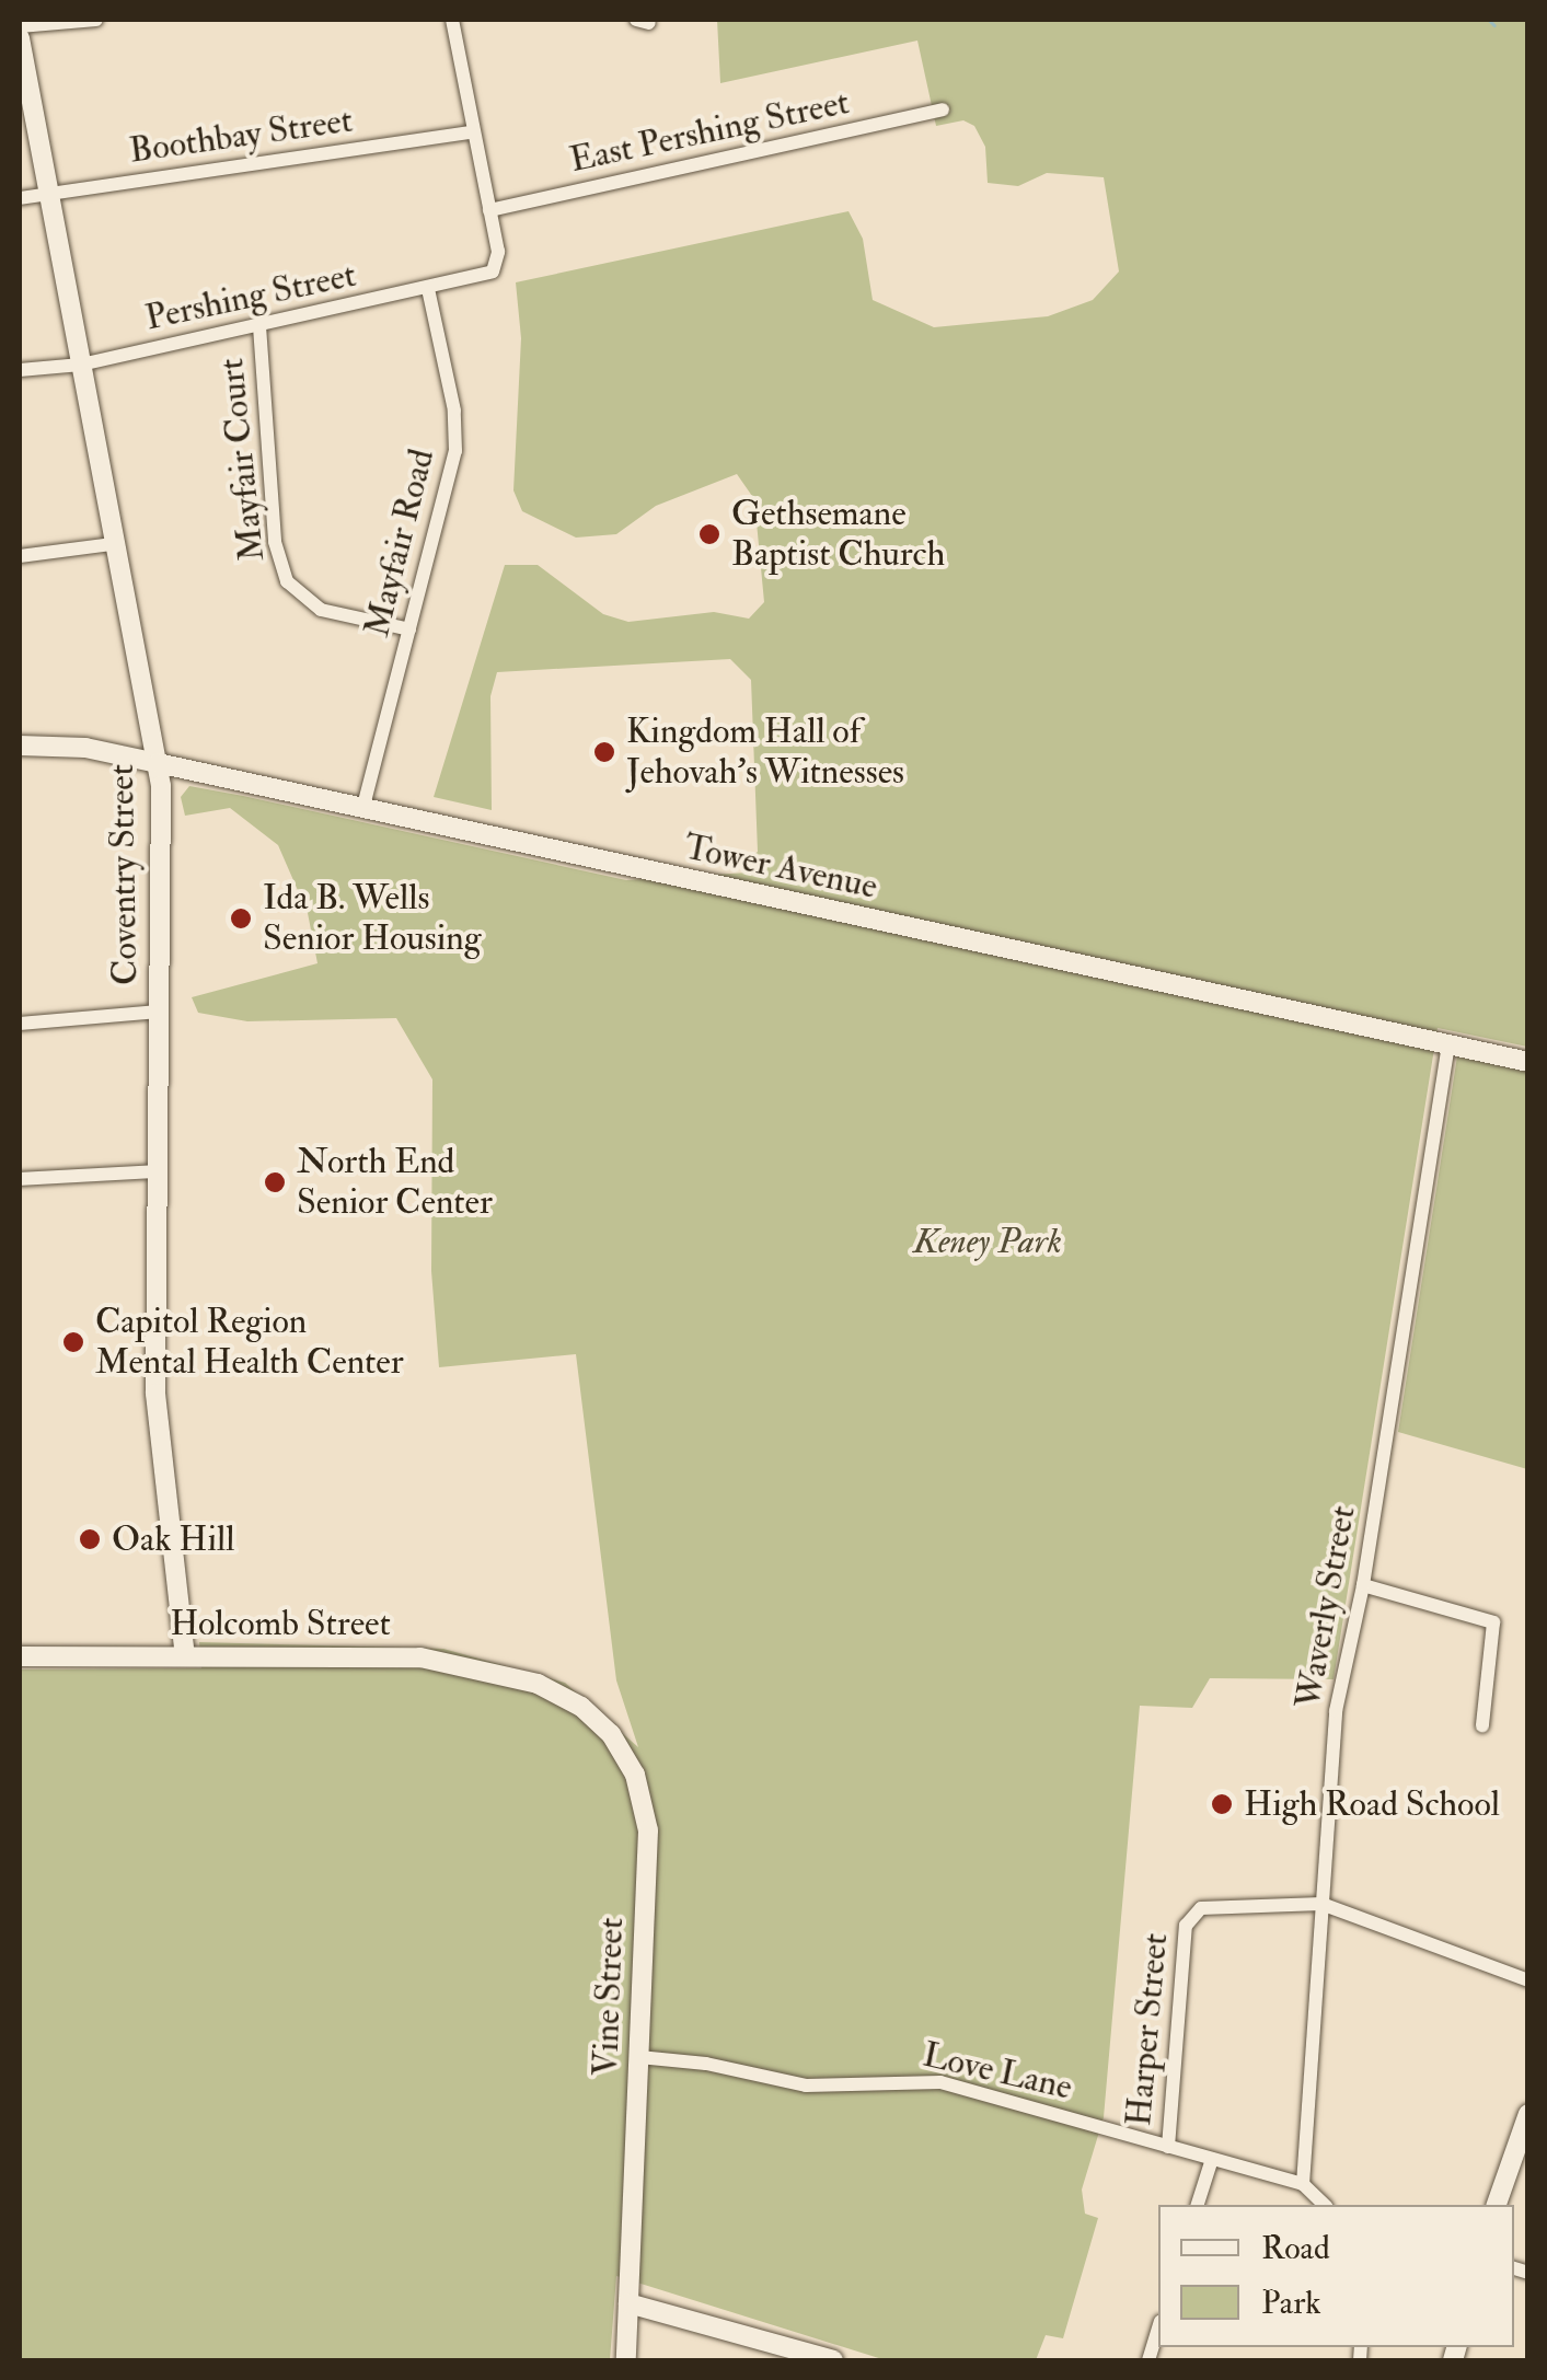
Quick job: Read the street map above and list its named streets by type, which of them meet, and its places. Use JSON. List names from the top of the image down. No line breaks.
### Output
{"streets":{"street":["East Pershing Street","Boothbay Street","Pershing Street","Mayfair Court","Mayfair Road","Tower Avenue","Coventry Street","Waverly Street","Holcomb Street","Vine Street","Harper Street","Love Lane"]},"crossings":[["East Pershing Street","Pershing Street"],["Boothbay Street","Coventry Street"],["Pershing Street","Mayfair Court"],["Pershing Street","Mayfair Road"],["Pershing Street","Coventry Street"],["Mayfair Court","Mayfair Road"],["Mayfair Road","Tower Avenue"],["Tower Avenue","Coventry Street"],["Tower Avenue","Waverly Street"],["Coventry Street","Holcomb Street"],["Waverly Street","Harper Street"],["Waverly Street","Love Lane"],["Holcomb Street","Vine Street"],["Vine Street","Love Lane"],["Harper Street","Love Lane"]],"parks":["Keney Park"],"places":["Gethsemane Baptist Church","Kingdom Hall of Jehovah's Witnesses","Ida B. Wells Senior Housing","North End Senior Center","Capitol Region Mental Health Center","Oak Hill","High Road School"],"legend":["Road","Park"]}
